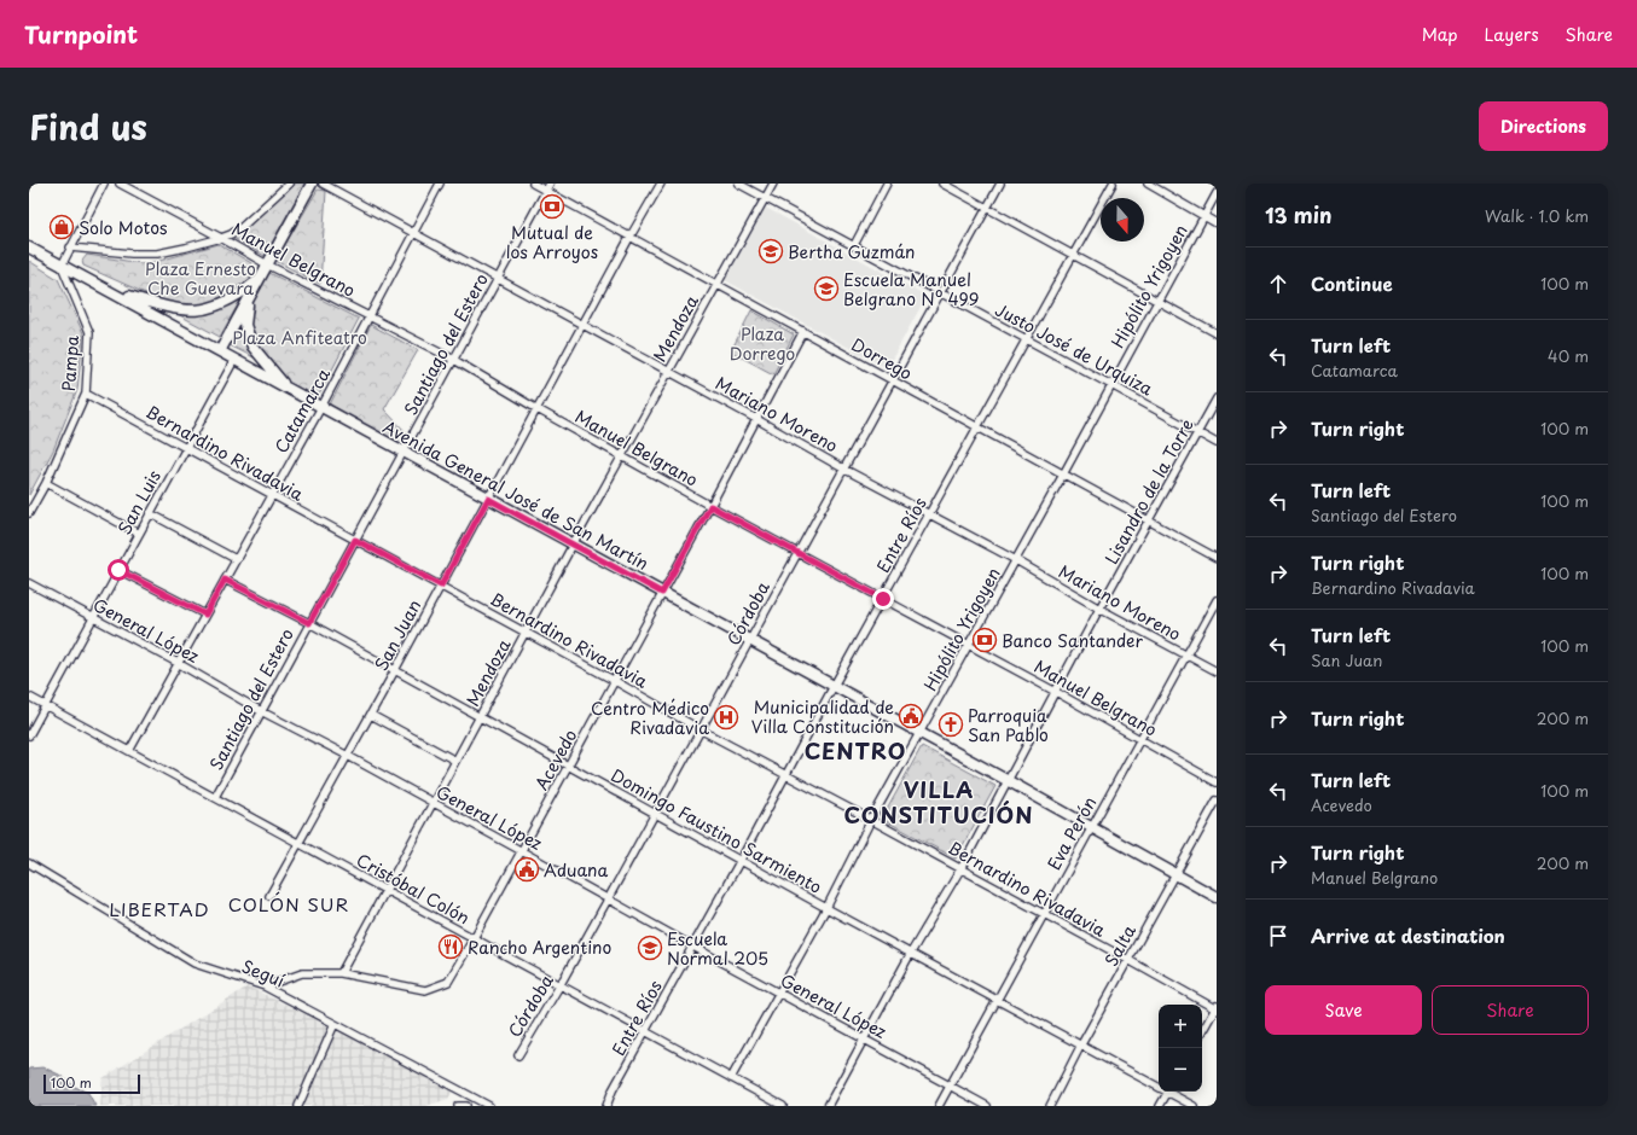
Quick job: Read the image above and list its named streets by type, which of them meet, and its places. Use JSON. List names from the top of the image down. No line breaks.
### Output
{"streets":{"main road":["Avenida General José de San Martín"],"street":["Manuel Belgrano","Hipólito Yrigoyen","Mendoza","Santiago del Estero","Justo José de Urquiza","Dorrego","Pampa","Catamarca","Mariano Moreno","Bernardino Rivadavia","Lisandro de la Torre","San Luis","Entre Ríos","Córdoba","General López","San Juan","Acevedo","Domingo Faustino Sarmiento","Eva Perón","Cristóbal Colón","Salta","Seguí"]},"crossings":[["Manuel Belgrano","Hipólito Yrigoyen"],["Manuel Belgrano","Mendoza"],["Manuel Belgrano","Santiago del Estero"],["Manuel Belgrano","Catamarca"],["Manuel Belgrano","Lisandro de la Torre"],["Manuel Belgrano","Entre Ríos"],["Manuel Belgrano","Córdoba"],["Manuel Belgrano","San Juan"],["Manuel Belgrano","Acevedo"],["Manuel Belgrano","Eva Perón"],["Hipólito Yrigoyen","Justo José de Urquiza"],["Hipólito Yrigoyen","Dorrego"],["Hipólito Yrigoyen","Mariano Moreno"],["Hipólito Yrigoyen","Bernardino Rivadavia"],["Hipólito Yrigoyen","Avenida General José de San Martín"],["Hipólito Yrigoyen","General López"],["Hipólito Yrigoyen","Domingo Faustino Sarmiento"],["Hipólito Yrigoyen","Cristóbal Colón"],["Mendoza","Justo José de Urquiza"],["Mendoza","Dorrego"],["Mendoza","Mariano Moreno"],["Mendoza","Bernardino Rivadavia"],["Mendoza","Avenida General José de San Martín"],["Mendoza","General López"],["Mendoza","Acevedo"],["Mendoza","Domingo Faustino Sarmiento"],["Mendoza","Cristóbal Colón"],["Santiago del Estero","Dorrego"],["Santiago del Estero","Mariano Moreno"],["Santiago del Estero","Bernardino Rivadavia"],["Santiago del Estero","Avenida General José de San Martín"],["Santiago del Estero","General López"],["Santiago del Estero","Domingo Faustino Sarmiento"],["Santiago del Estero","Cristóbal Colón"],["Justo José de Urquiza","Lisandro de la Torre"],["Justo José de Urquiza","Entre Ríos"],["Justo José de Urquiza","Córdoba"],["Dorrego","Lisandro de la Torre"],["Dorrego","Entre Ríos"],["Dorrego","Córdoba"],["Dorrego","San Juan"],["Dorrego","Acevedo"],["Pampa","Bernardino Rivadavia"],["Pampa","Avenida General José de San Martín"],["Catamarca","Mariano Moreno"],["Catamarca","Bernardino Rivadavia"],["Catamarca","Avenida General José de San Martín"],["Catamarca","General López"],["Catamarca","Domingo Faustino Sarmiento"],["Catamarca","Cristóbal Colón"],["Mariano Moreno","Lisandro de la Torre"],["Mariano Moreno","Entre Ríos"],["Mariano Moreno","Córdoba"],["Mariano Moreno","San Juan"],["Mariano Moreno","Acevedo"],["Mariano Moreno","Eva Perón"],["Bernardino Rivadavia","Lisandro de la Torre"],["Bernardino Rivadavia","San Luis"],["Bernardino Rivadavia","Entre Ríos"],["Bernardino Rivadavia","Córdoba"],["Bernardino Rivadavia","San Juan"],["Bernardino Rivadavia","Acevedo"],["Bernardino Rivadavia","Eva Perón"],["Bernardino Rivadavia","Salta"],["Lisandro de la Torre","Avenida General José de San Martín"],["Lisandro de la Torre","General López"],["Lisandro de la Torre","Domingo Faustino Sarmiento"],["Avenida General José de San Martín","San Luis"],["Avenida General José de San Martín","Entre Ríos"],["Avenida General José de San Martín","Córdoba"],["Avenida General José de San Martín","San Juan"],["Avenida General José de San Martín","Acevedo"],["Avenida General José de San Martín","Eva Perón"],["Avenida General José de San Martín","Salta"],["San Luis","General López"],["San Luis","Cristóbal Colón"],["Entre Ríos","General López"],["Entre Ríos","Domingo Faustino Sarmiento"],["Entre Ríos","Cristóbal Colón"],["Córdoba","General López"],["Córdoba","Domingo Faustino Sarmiento"],["Córdoba","Cristóbal Colón"],["General López","San Juan"],["General López","Acevedo"],["General López","Eva Perón"],["San Juan","Domingo Faustino Sarmiento"],["San Juan","Cristóbal Colón"],["Acevedo","Domingo Faustino Sarmiento"],["Acevedo","Cristóbal Colón"],["Acevedo","Seguí"],["Domingo Faustino Sarmiento","Eva Perón"],["Domingo Faustino Sarmiento","Salta"]],"districts":["CENTRO","VILLA CONSTITUCIÓN","COLÓN SUR","LIBERTAD"],"parks":["Plaza Ernesto Che Guevara","Plaza Dorrego","Plaza Anfiteatro"],"places":{"bank":["Mutual de los Arroyos","Banco Santander"],"shop":["Solo Motos"],"school or university":["Bertha Guzmán","Escuela Manuel Belgrano Nº 499","Escuela Normal 205"],"public building":["Municipalidad de Villa Constitución","Aduana"],"hospital":["Centro Médico Rivadavia"],"church":["Parroquia San Pablo"],"restaurant":["Rancho Argentino"]},"scale_bar":"100 m","north":"bottom","page":{"header":"Turnpoint","nav":["Map","Layers","Share"],"title":"Find us","buttons":["Directions",["Save","Share"]],"heading":["13 min","Walk · 1.0 km"],"list":[["Continue","100 m"],["Turn left","Catamarca","40 m"],["Turn right","100 m"],["Turn left","Santiago del Estero","100 m"],["Turn right","Bernardino Rivadavia","100 m"],["Turn left","San Juan","100 m"],["Turn right","200 m"],["Turn left","Acevedo","100 m"],["Turn right","Manuel Belgrano","200 m"],"Arrive at destination"],"map_buttons":["+","−"],"scale":"100 m"}}
